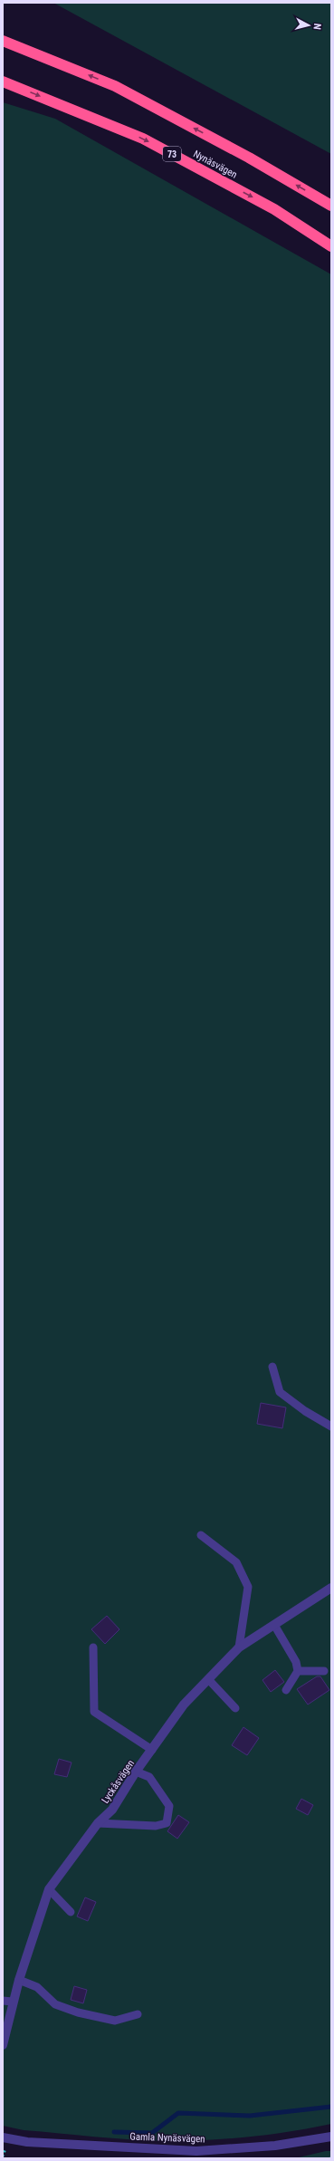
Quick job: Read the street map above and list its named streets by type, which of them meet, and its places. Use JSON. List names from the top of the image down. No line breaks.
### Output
{"streets":{"highway":["73","Nynäsvägen"],"street":["Lyckåsvägen","Gamla Nynäsvägen"]},"north":"right"}
